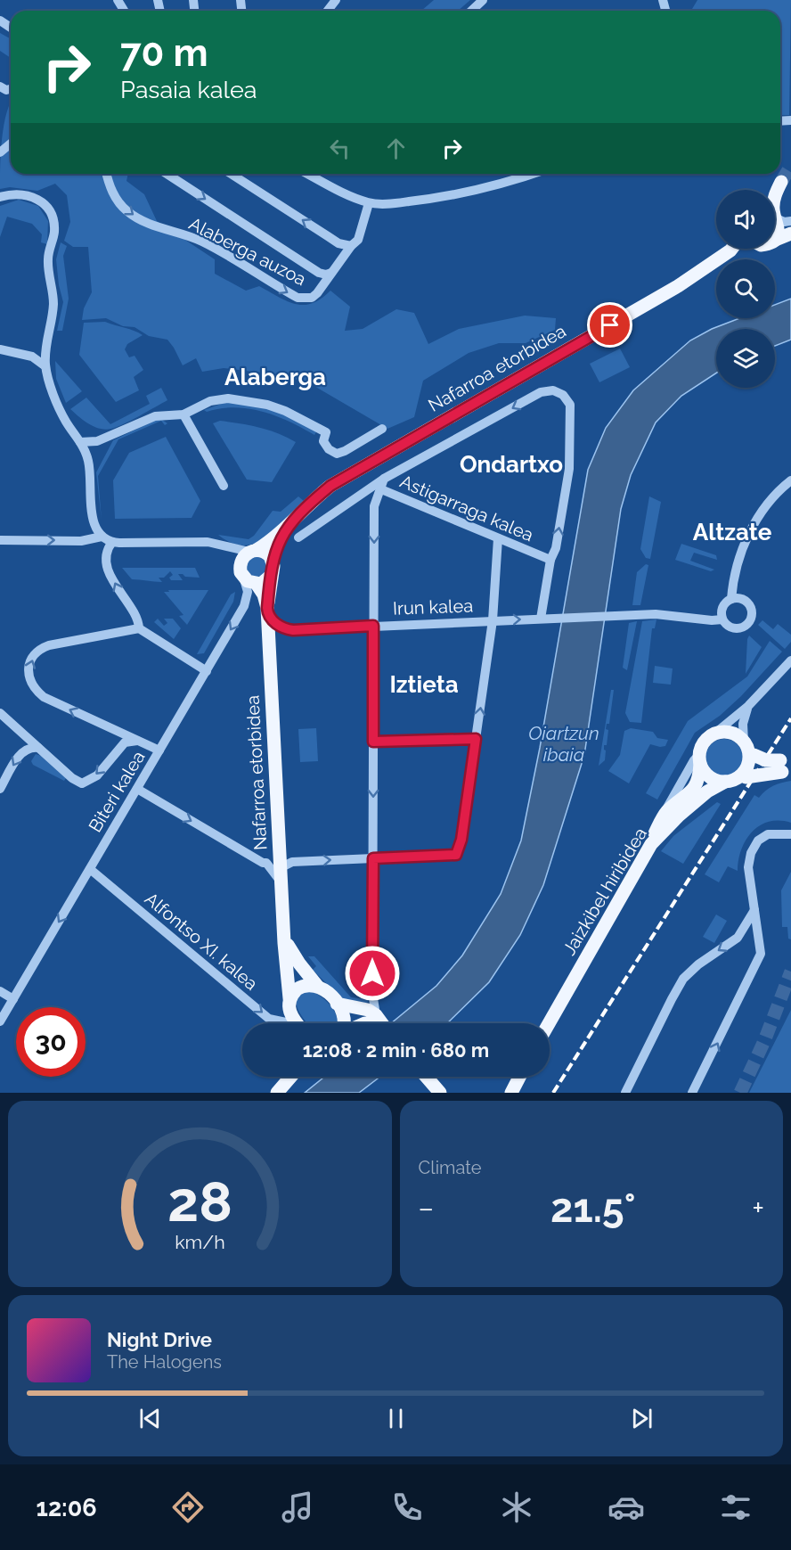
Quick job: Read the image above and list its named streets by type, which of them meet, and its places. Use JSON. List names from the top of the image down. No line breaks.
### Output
{"streets":{"main road":["Nafarroa etorbidea","Jaizkibel hiribidea"],"street":["Alaberga auzoa","Astigarraga kalea","Irun kalea","Biteri kalea","Alfontso XI. kalea"]},"crossings":[["Nafarroa etorbidea","Irun kalea"],["Nafarroa etorbidea","Biteri kalea"],["Biteri kalea","Alfontso XI. kalea"]],"one_way":["Biteri kalea","Alfontso XI. kalea"],"districts":["Alaberga","Ondartxo","Altzate","Iztieta"],"water":["Oiartzun ibaia"],"page":{"turn":["70 m","Pasaia kalea"],"limit":"30","trip":"12:08 · 2 min · 680 m","tile":"Climate","heat":["−","21.5°","+"],"song":["Night Drive","The Halogens"],"tabs":"12:06","gauge":["28","km/h"]}}
